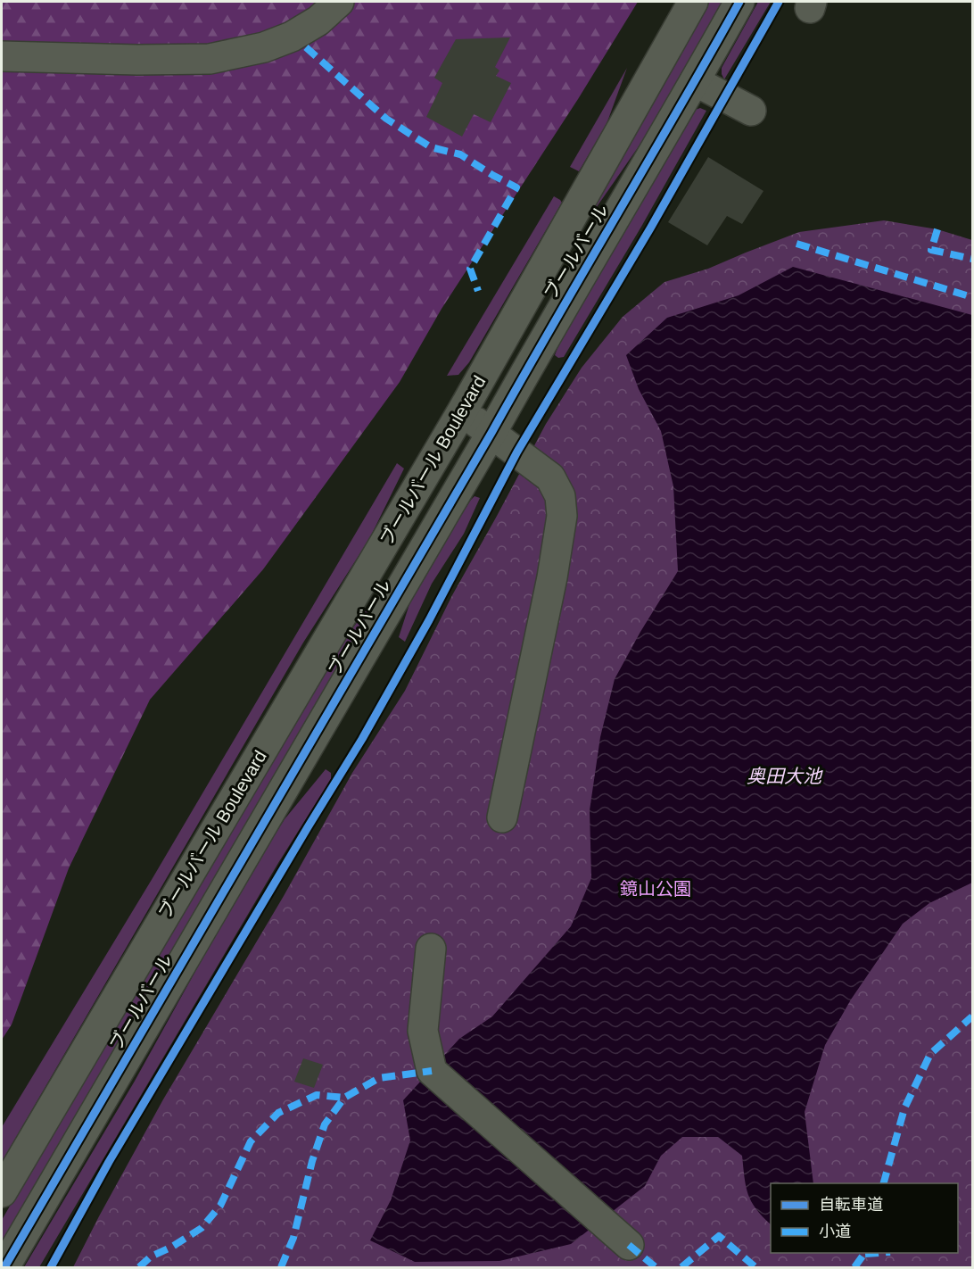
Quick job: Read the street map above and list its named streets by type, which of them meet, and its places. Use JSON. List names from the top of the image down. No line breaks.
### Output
{"streets":{"street":["ブールバール","ブールバール Boulevard"]},"water":["奥田大池"],"parks":["鏡山公園"],"legend":["自転車道","小道"]}
